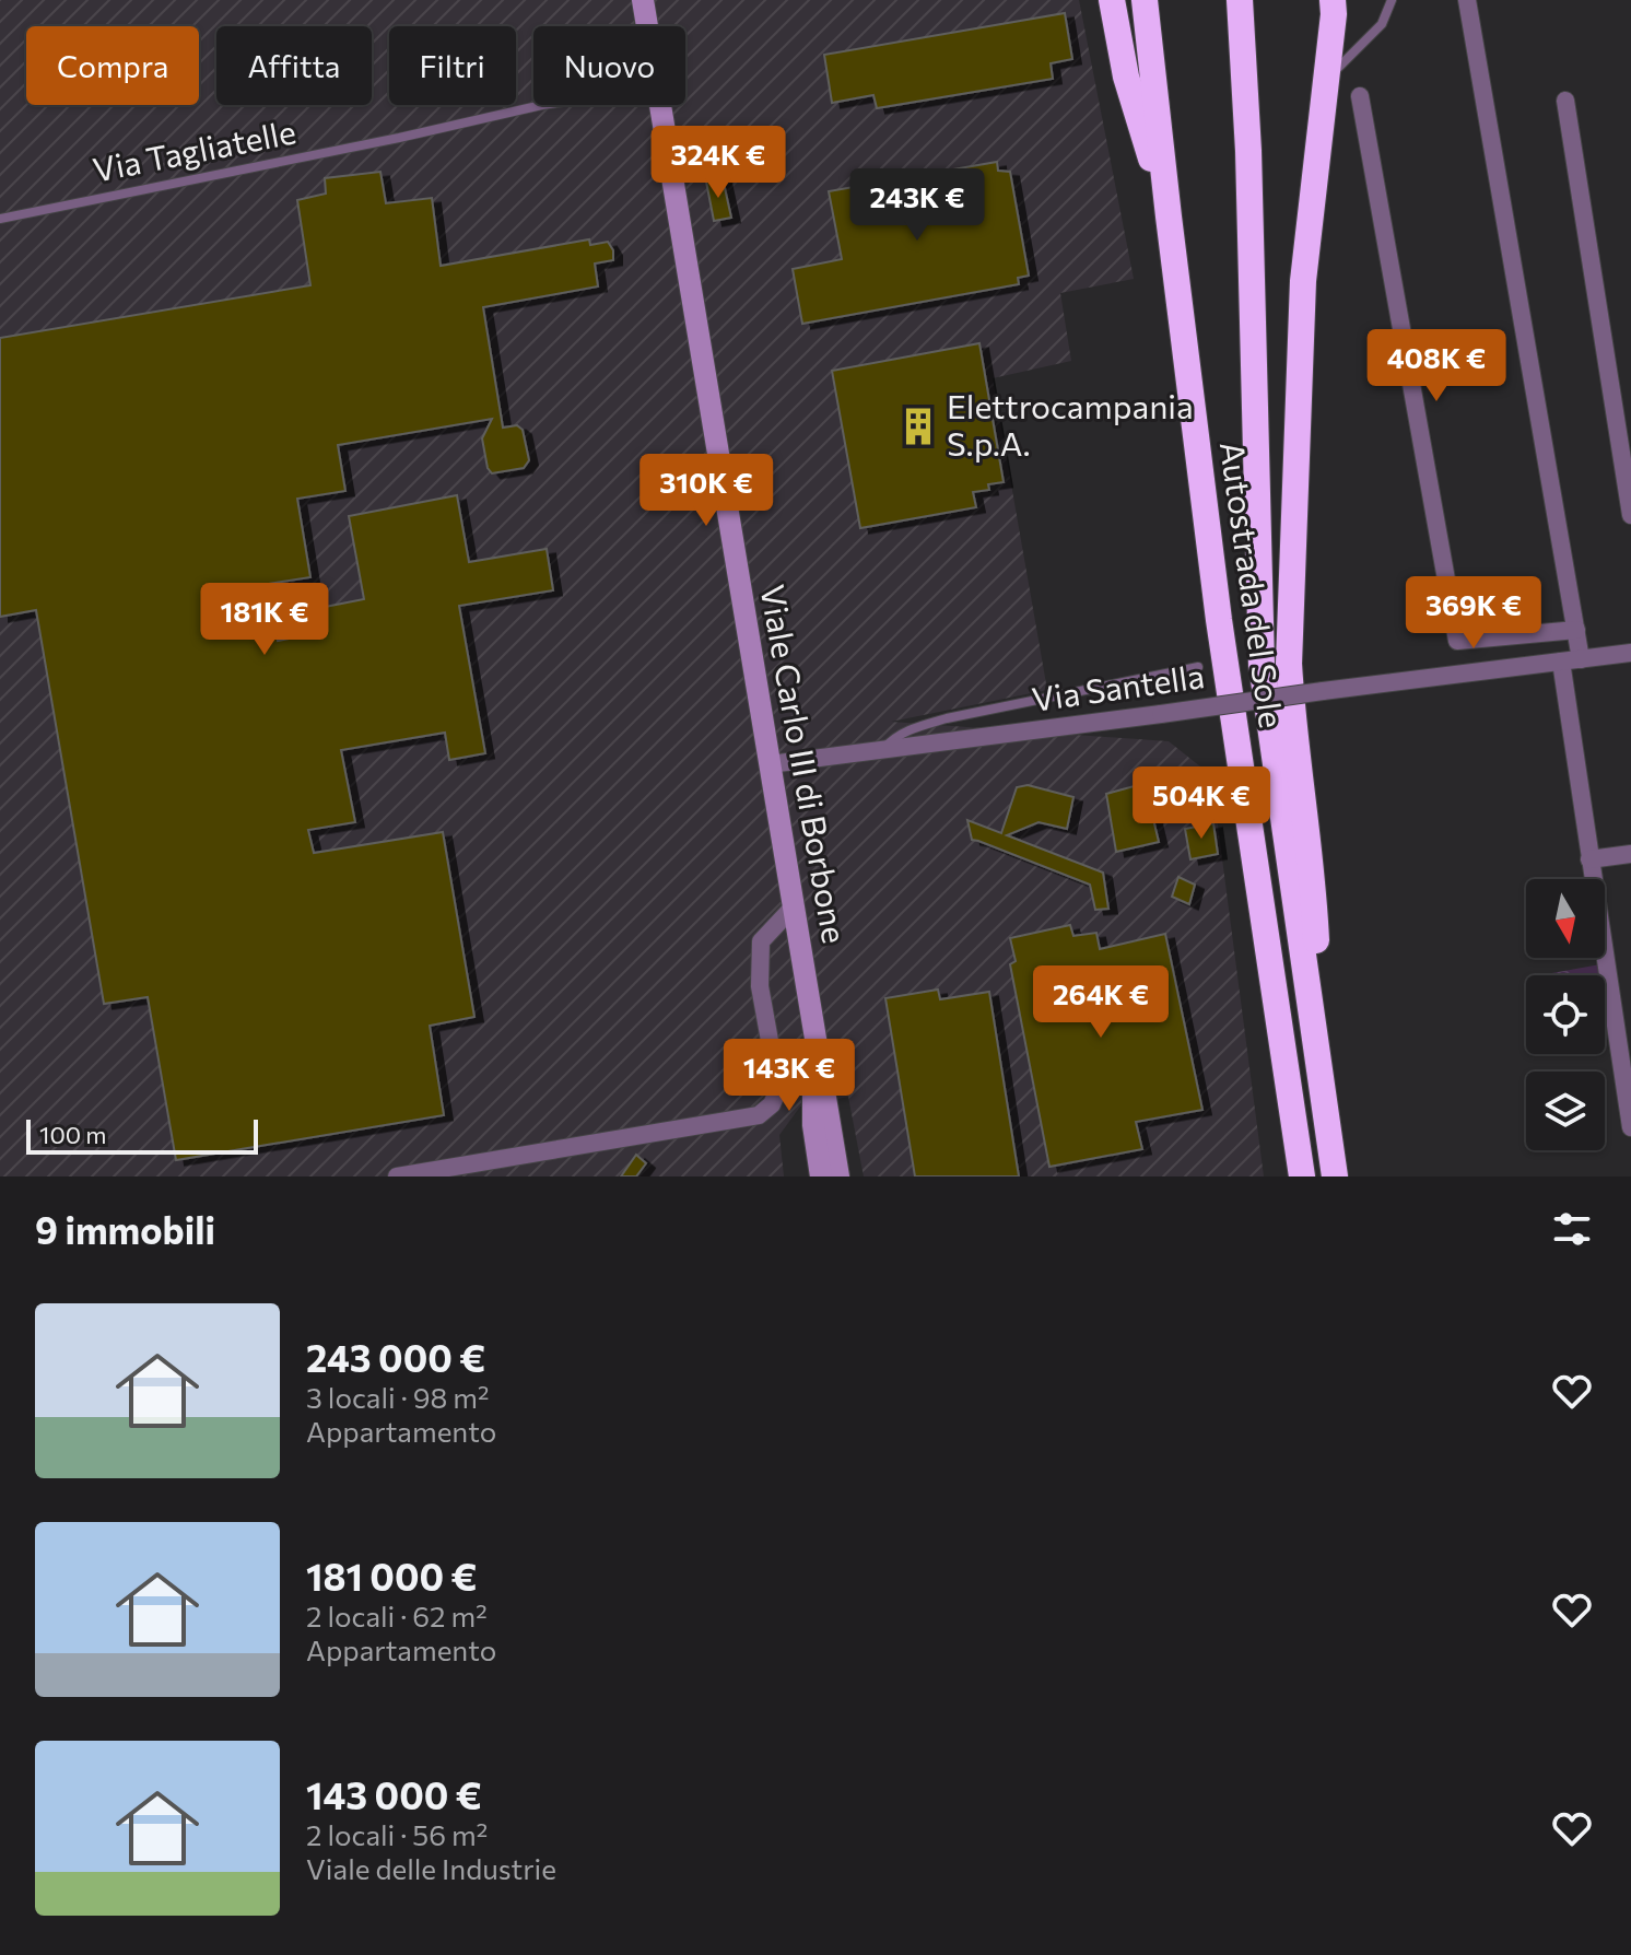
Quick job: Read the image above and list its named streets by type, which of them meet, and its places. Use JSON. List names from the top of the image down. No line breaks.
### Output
{"streets":{"highway":["Autostrada del Sole"],"main road":["Viale Carlo III di Borbone"],"street":["Via Santella"],"lane":["Via Tagliatelle"]},"crossings":[["Via Santella","Viale Carlo III di Borbone"]],"places":{"building":["Elettrocampania S.p.A."]},"scale_bar":"100 m","north":"bottom","page":{"chip":["Compra","Affitta","Filtri","Nuovo"],"price":["324K €","243K €","408K €","310K €","369K €","181K €","504K €","264K €","143K €"],"scale":"100 m","heading":"9 immobili","list":[{"name":"243 000 €","note":"3 locali · 98 m² · Appartamento"},{"name":"181 000 €","note":"2 locali · 62 m² · Appartamento"},{"name":"143 000 €","note":"2 locali · 56 m² · Viale delle Industrie"}]}}
